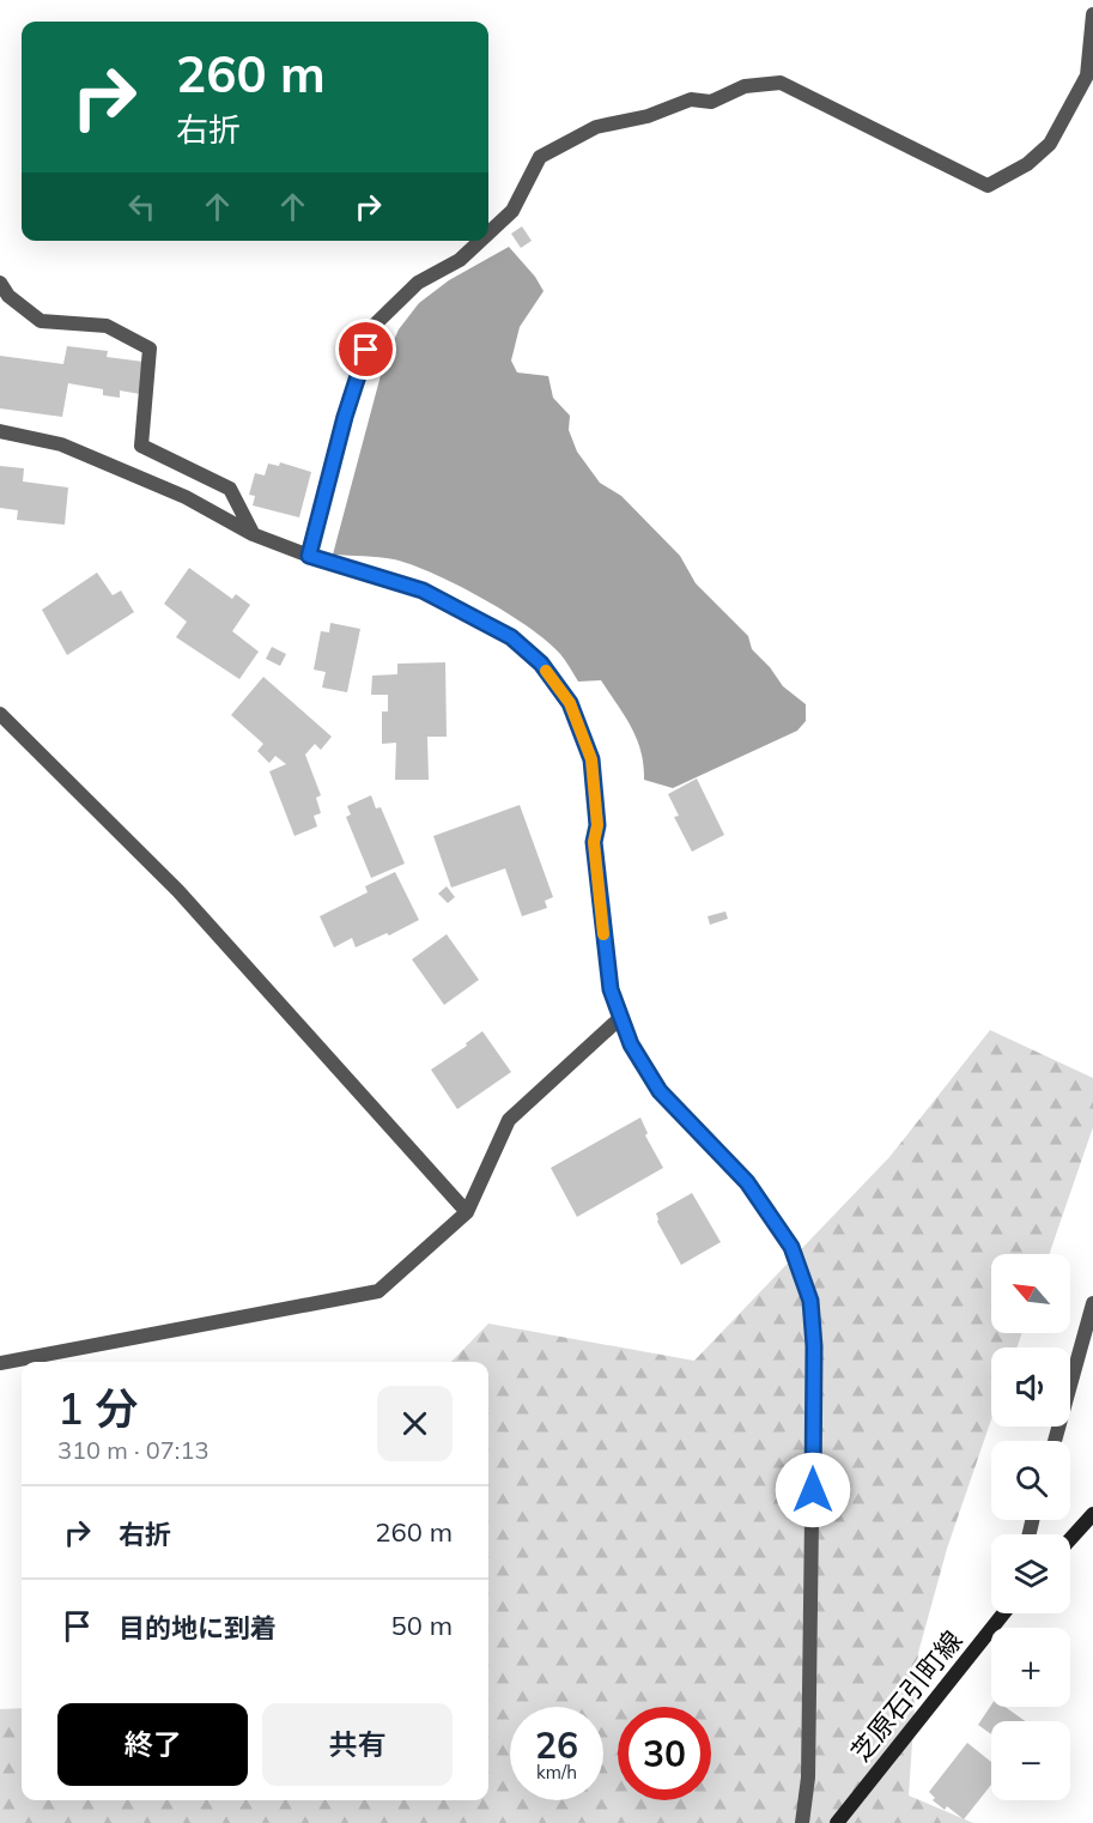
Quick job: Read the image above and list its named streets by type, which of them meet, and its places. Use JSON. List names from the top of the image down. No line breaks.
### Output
{"streets":{"main road":["芝原石引町線"]},"north":"top left","page":{"turn":["260 m","右折"],"map_buttons":["+","−"],"heading":["1 分","310 m · 07:13"],"list":[{"name":"右折","value":"260 m"},{"name":"目的地に到着","value":"50 m"}],"buttons":["終了","共有"],"speed":"26 km/h","limit":"30"}}
